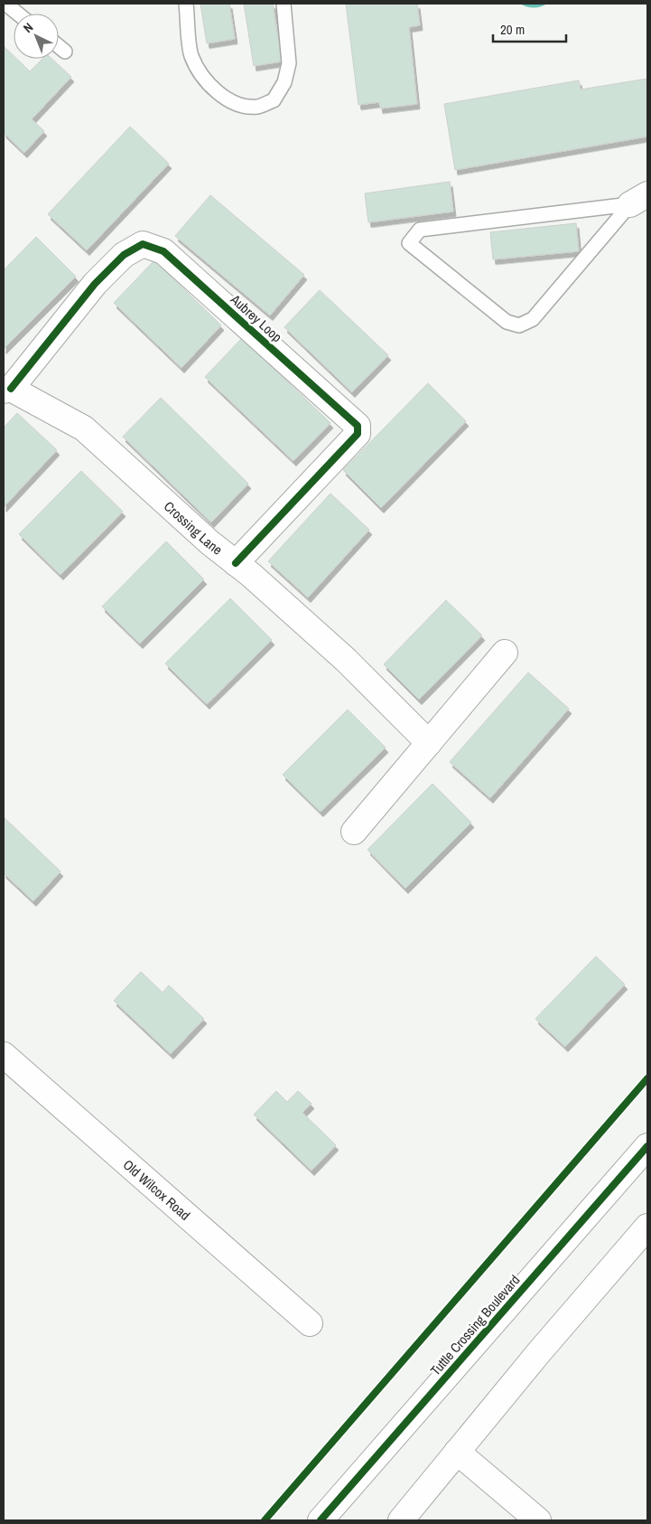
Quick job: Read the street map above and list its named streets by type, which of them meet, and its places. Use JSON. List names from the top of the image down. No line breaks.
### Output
{"streets":{"street":["Aubrey Loop","Crossing Lane","Old Wilcox Road","Tuttle Crossing Boulevard"]},"crossings":[["Aubrey Loop","Crossing Lane"]],"scale_bar":"20 m","north":"top left"}
